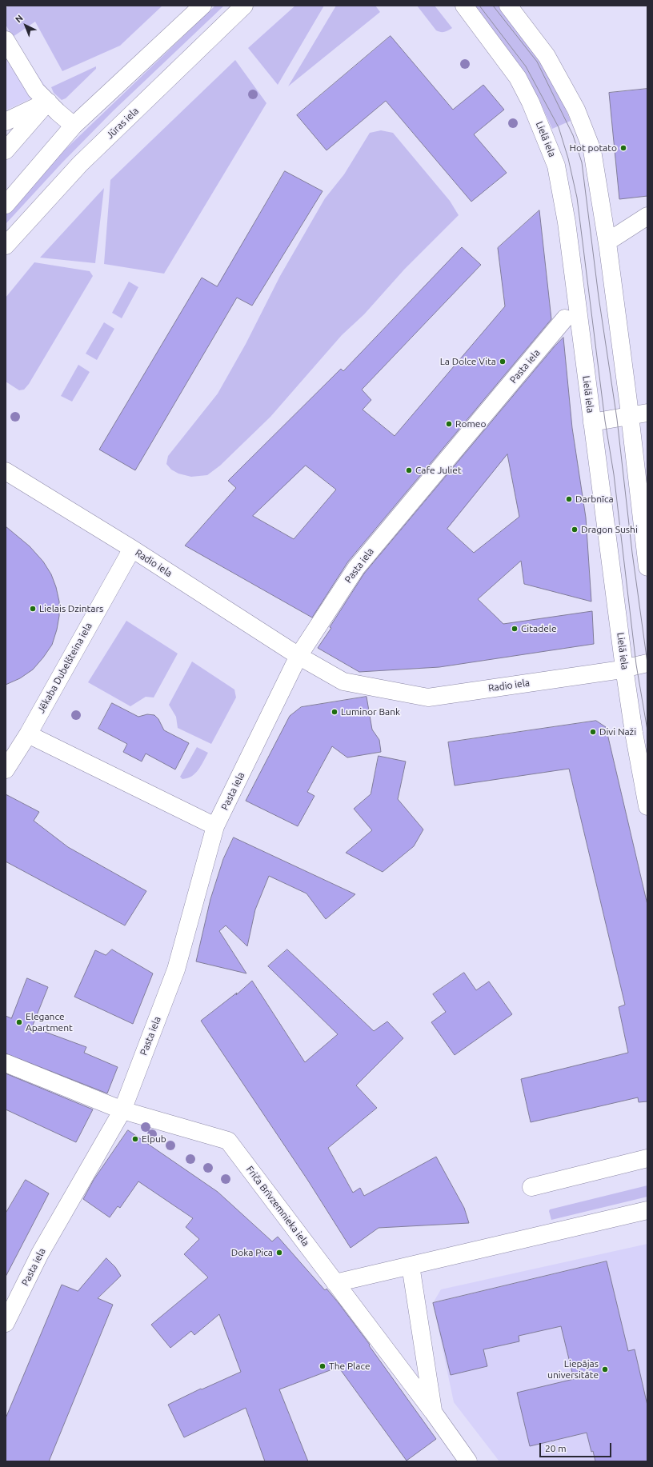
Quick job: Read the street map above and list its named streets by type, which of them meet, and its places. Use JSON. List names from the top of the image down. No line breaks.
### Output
{"streets":{"street":["Jūras iela","Lielā iela","Pasta iela","Radio iela","Jēkaba Dubelšteina iela","Friča Brīvzemnieka iela"]},"crossings":[["Lielā iela","Radio iela"],["Pasta iela","Radio iela"],["Pasta iela","Friča Brīvzemnieka iela"],["Radio iela","Jēkaba Dubelšteina iela"]],"places":["Hot potato","La Dolce Vita","Romeo","Cafe Juliet","Darbnīca","Dragon Sushi","Lielais Dzintars","Citadele","Luminor Bank","Divi Naži","Elegance Apartment","Elpub","Doka Pica","The Place","Liepājas universitāte"],"scale_bar":"20 m","north":"top left"}
